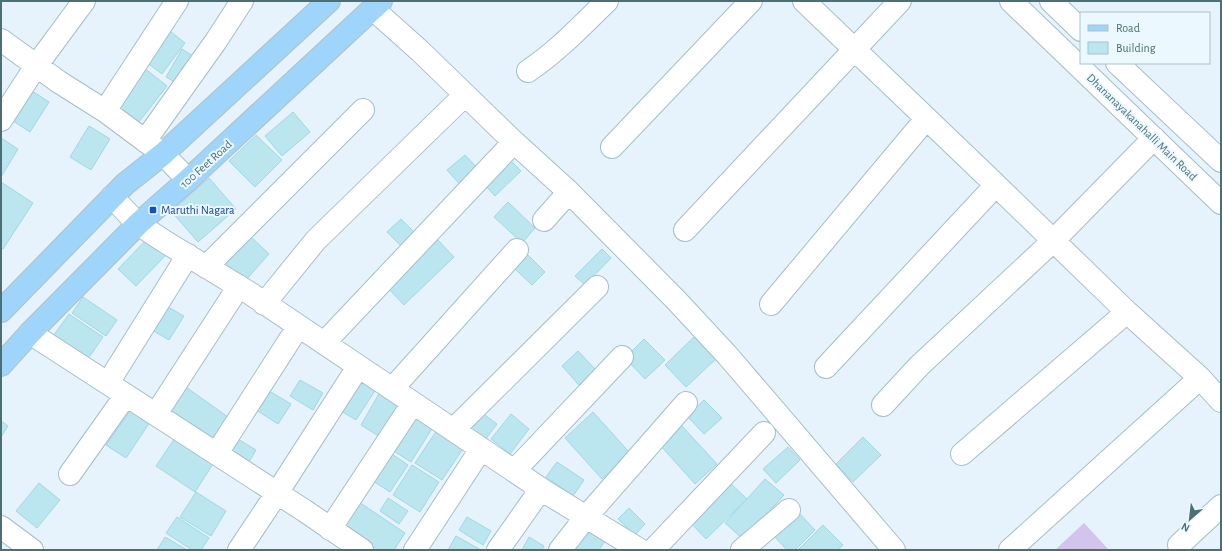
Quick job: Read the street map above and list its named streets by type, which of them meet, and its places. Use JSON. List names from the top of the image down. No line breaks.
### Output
{"streets":{"main road":["100 Feet Road"],"street":["Dhananayakanahalli Main Road"]},"places":{"transit":["Maruthi Nagara"]},"legend":["Road","Building"],"north":"bottom left"}
